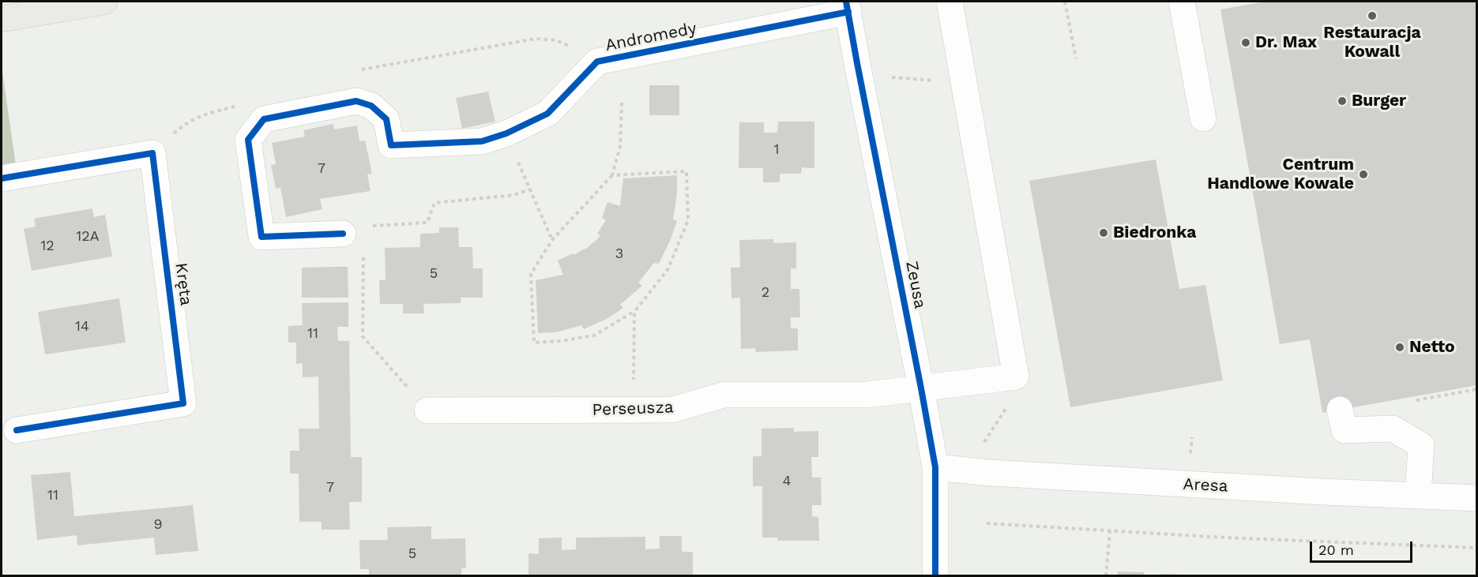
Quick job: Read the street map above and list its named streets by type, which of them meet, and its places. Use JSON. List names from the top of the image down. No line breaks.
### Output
{"streets":{"street":["Andromedy","Kręta","Zeusa","Perseusza","Aresa"]},"crossings":[["Andromedy","Zeusa"],["Zeusa","Perseusza"],["Zeusa","Aresa"]],"places":["Restauracja Kowall","Dr. Max","Burger","Centrum Handlowe Kowale","Biedronka","Netto"],"house_numbers":["1","7","12A","12","3","5","2","14","11","4","7","11","9","5"],"scale_bar":"20 m"}
